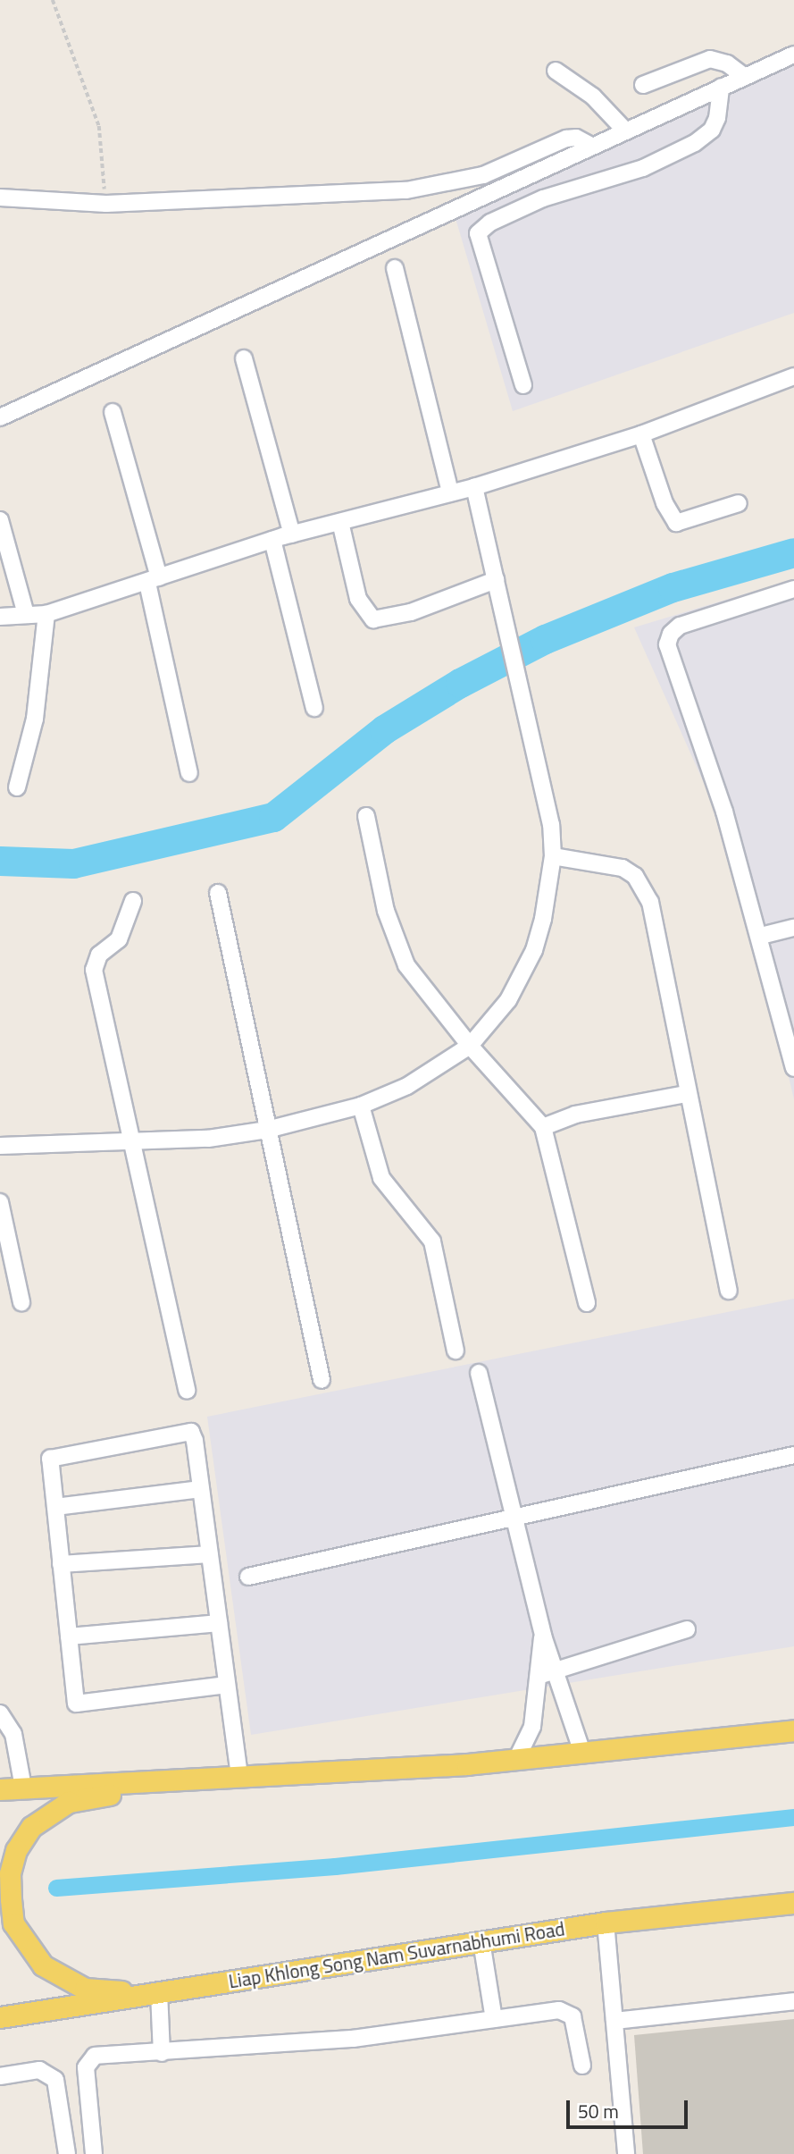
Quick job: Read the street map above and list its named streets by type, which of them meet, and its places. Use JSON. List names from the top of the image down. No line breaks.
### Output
{"streets":{"main road":["Liap Khlong Song Nam Suvarnabhumi Road"]},"scale_bar":"50 m"}
